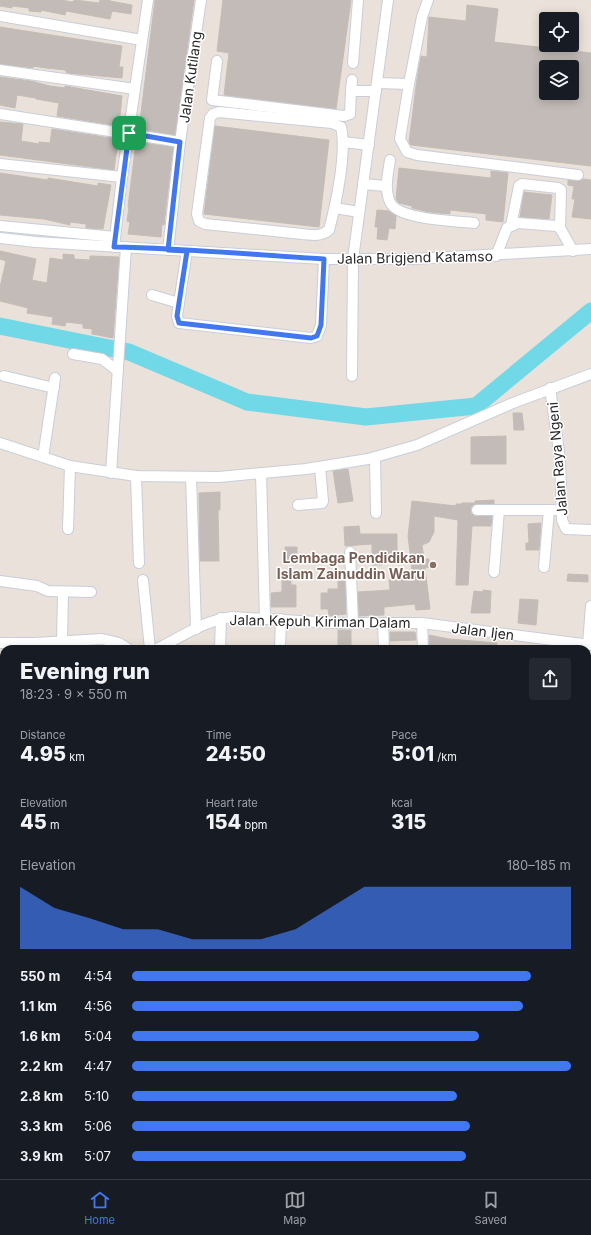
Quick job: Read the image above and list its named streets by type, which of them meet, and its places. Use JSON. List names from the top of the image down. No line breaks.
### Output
{"streets":{"street":["Jalan Kutilang","Jalan Brigjend Katamso","Jalan Raya Ngeni","Jalan Kepuh Kiriman Dalam","Jalan Ijen"]},"crossings":[["Jalan Kutilang","Jalan Brigjend Katamso"],["Jalan Kepuh Kiriman Dalam","Jalan Ijen"]],"places":["Lembaga Pendidikan Islam Zainuddin Waru"],"page":{"heading":["Evening run","18:23 · 9 × 550 m"],"stats":[["Distance","4.95 km"],["Time","24:50"],["Pace","5:01 /km"],["Elevation","45 m"],["Heart rate","154 bpm"],["kcal","315"]],"chart":["Elevation","180–185 m"],"list":[{"name":"550 m","note":"4:54"},{"name":"1.1 km","note":"4:56"},{"name":"1.6 km","note":"5:04"},{"name":"2.2 km","note":"4:47"},{"name":"2.8 km","note":"5:10"},{"name":"3.3 km","note":"5:06"},{"name":"3.9 km","note":"5:07"}],"tabs":["Home","Map","Saved"]}}
